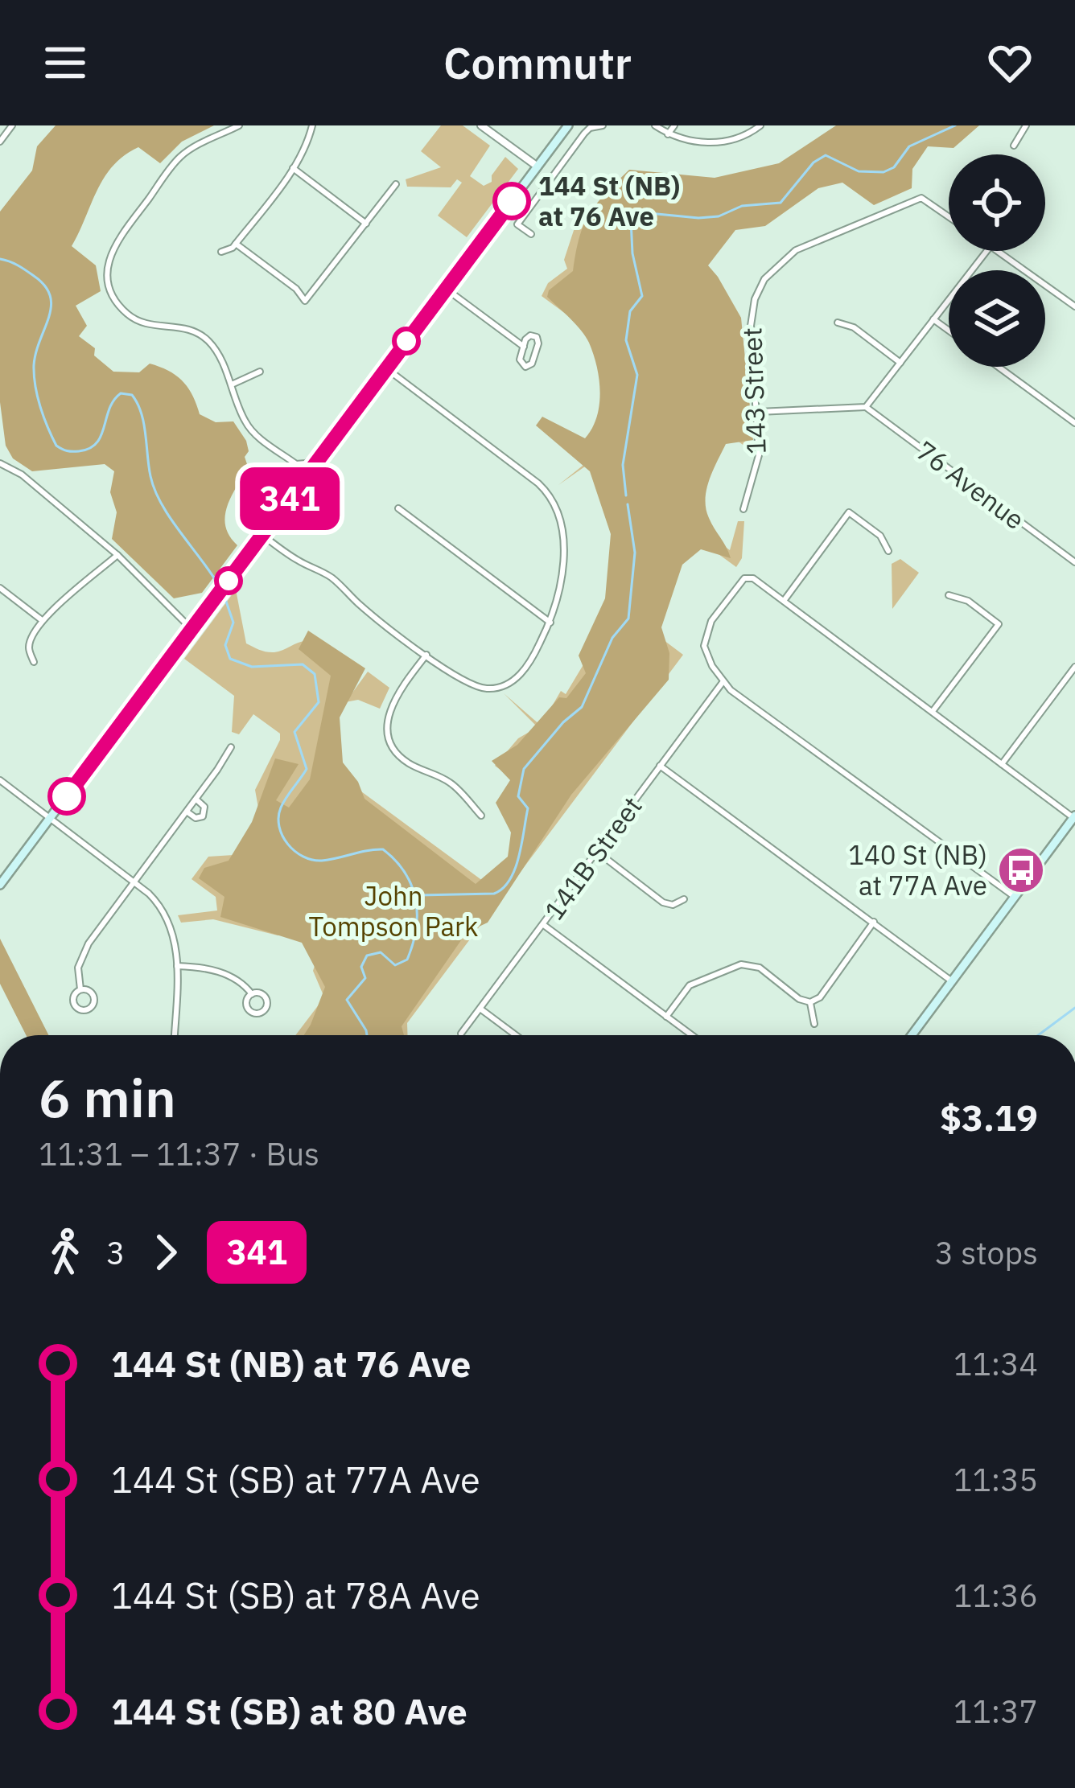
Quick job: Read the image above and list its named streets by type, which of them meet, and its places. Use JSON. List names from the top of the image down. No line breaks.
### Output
{"streets":{"street":["143 Street","76 Avenue","141B Street"]},"parks":["John Tompson Park"],"places":{"other":["144 St (NB) at 76 Ave"],"bus stop":["140 St (NB) at 77A Ave"]},"lines":["bus line 341"],"page":{"header":"Commutr","on_map":"341","heading":["6 min","11:31 – 11:37 · Bus","$3.19"],"legs":["3","341","3 stops"],"list":[{"name":"144 St (NB) at 76 Ave","value":"11:34"},{"name":"144 St (SB) at 77A Ave","value":"11:35"},{"name":"144 St (SB) at 78A Ave","value":"11:36"},{"name":"144 St (SB) at 80 Ave","value":"11:37"}]}}
